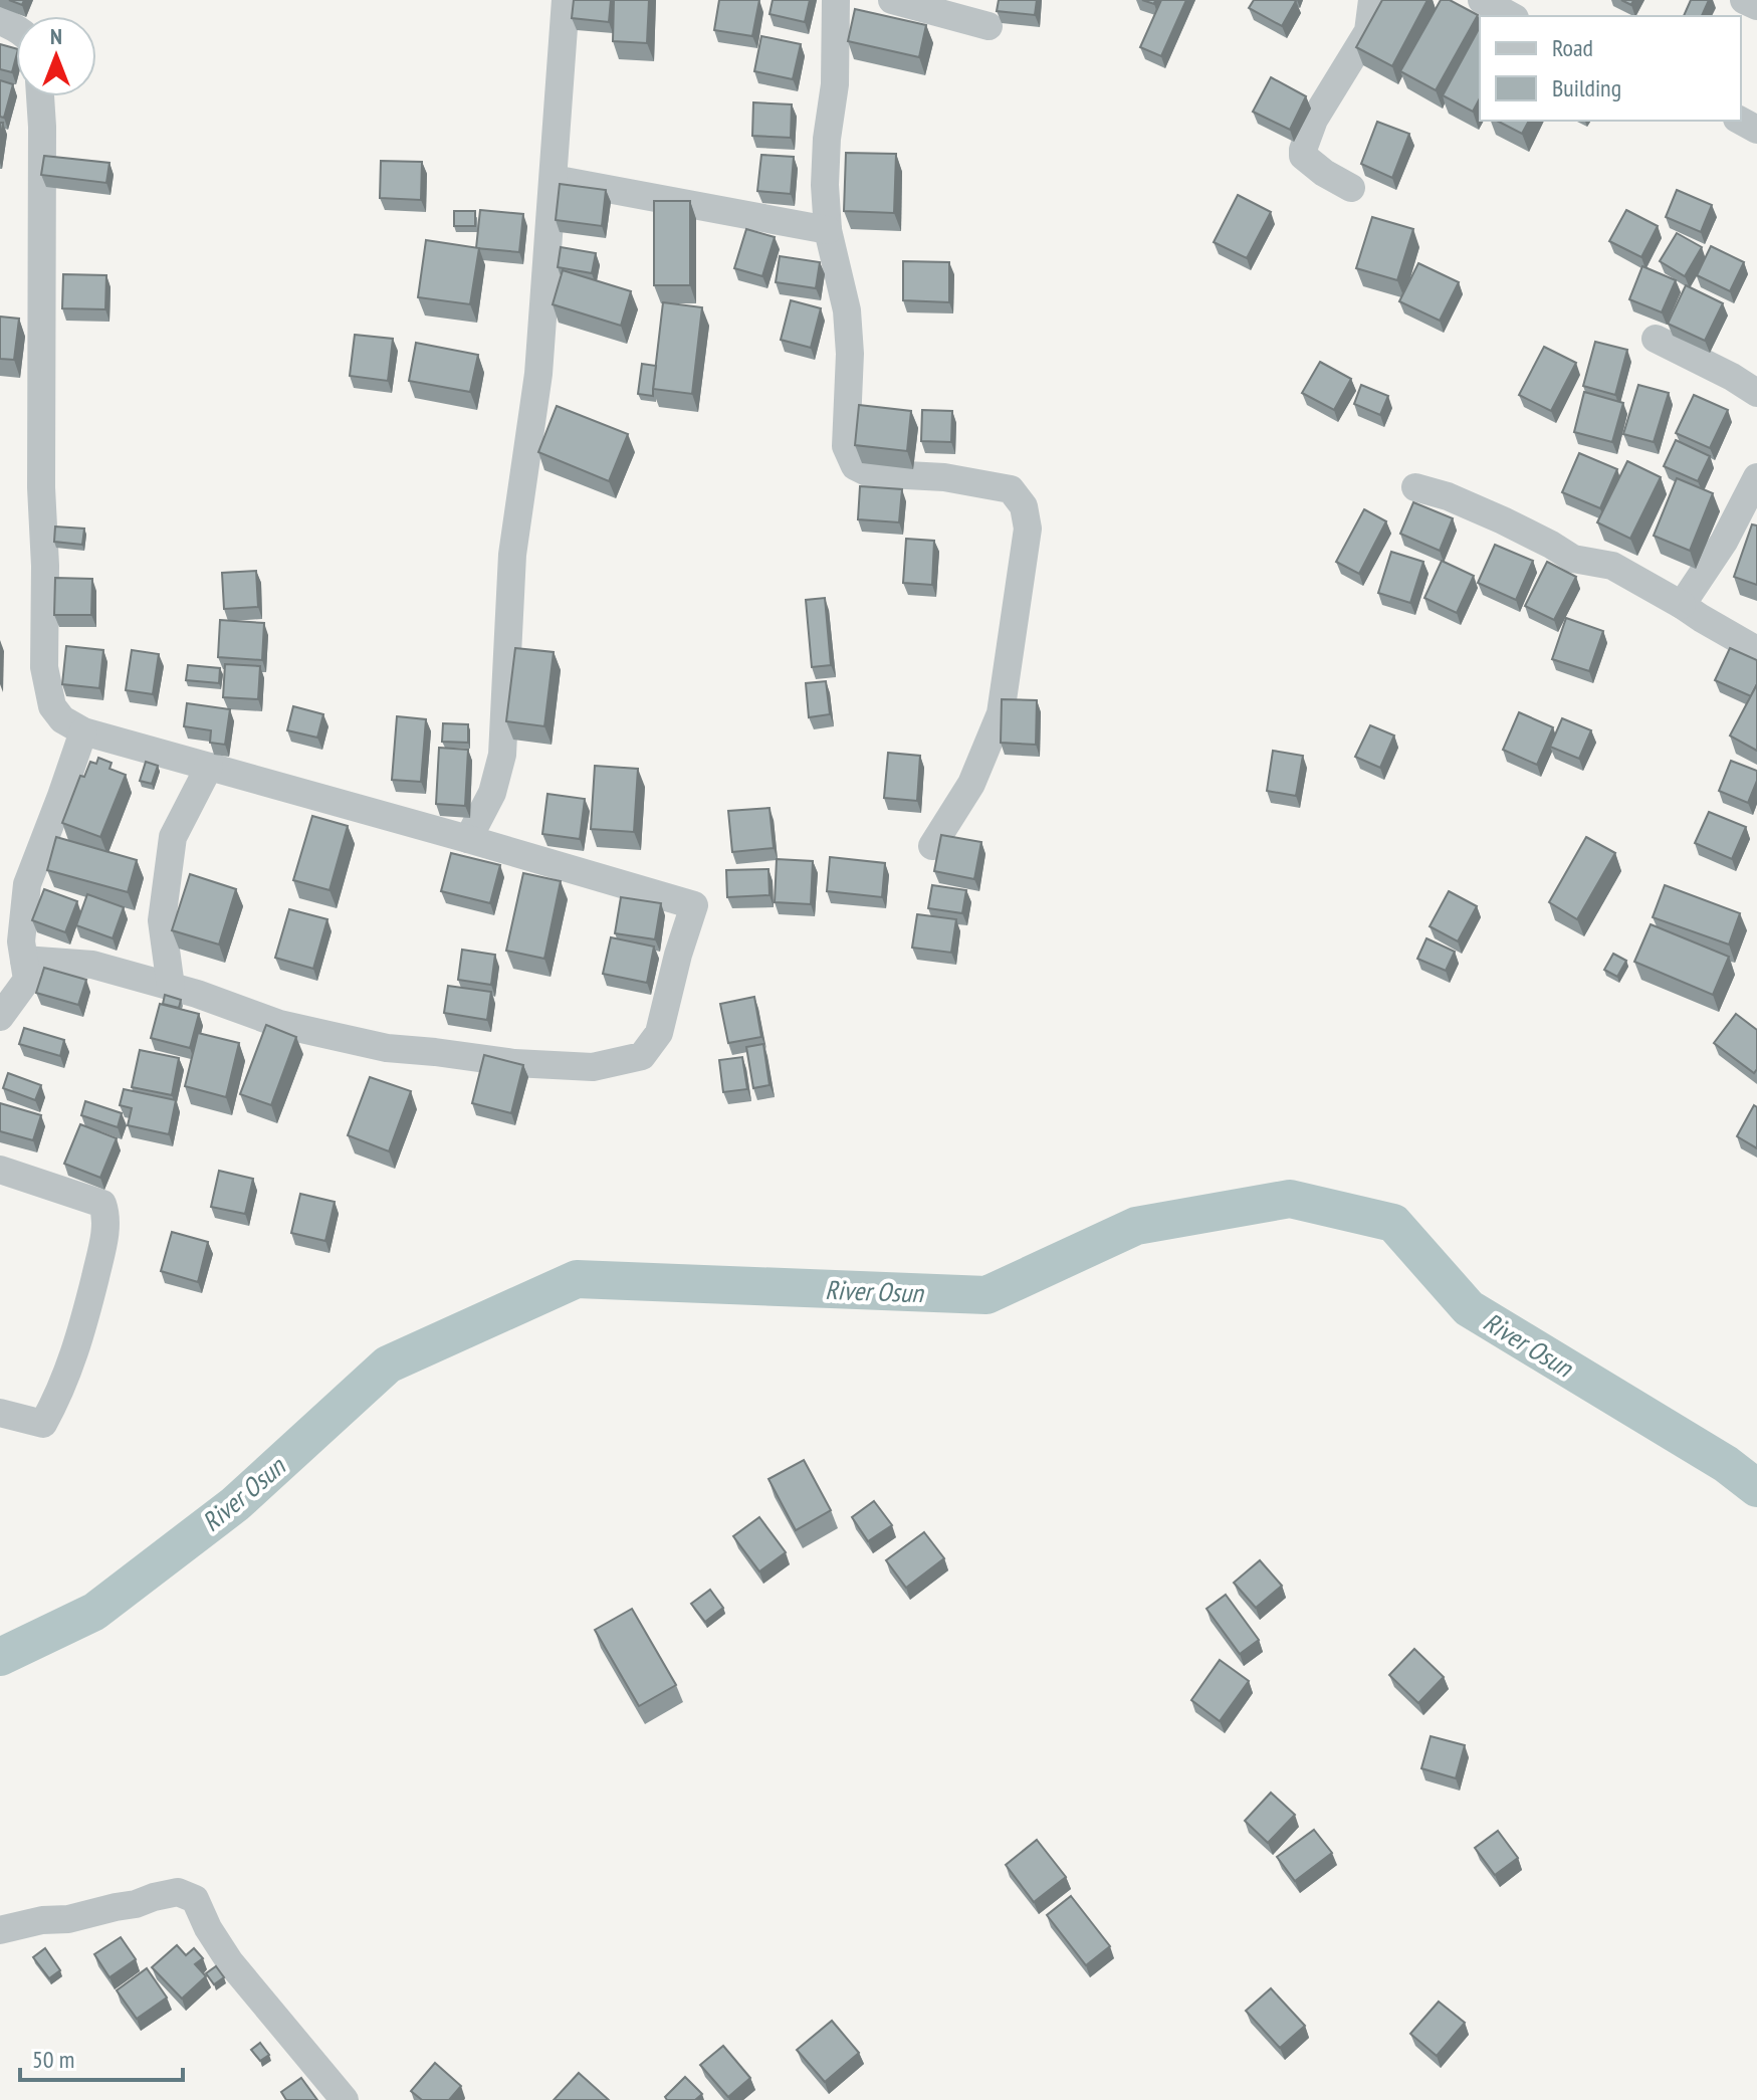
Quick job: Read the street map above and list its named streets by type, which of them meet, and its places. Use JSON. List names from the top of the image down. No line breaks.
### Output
{"water":["River Osun"],"legend":["Road","Building"],"scale_bar":"50 m","north":"top"}
